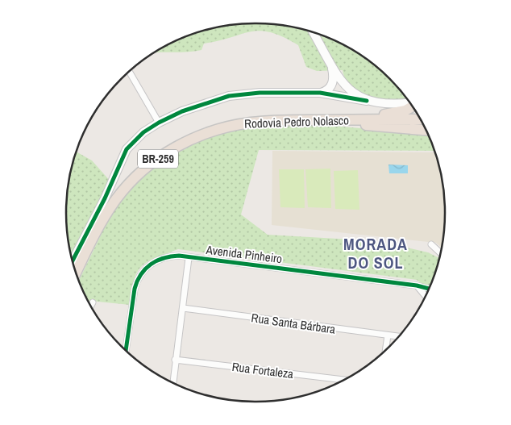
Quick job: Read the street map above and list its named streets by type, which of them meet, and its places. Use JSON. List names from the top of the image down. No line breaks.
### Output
{"streets":{"highway":["Rodovia Pedro Nolasco","BR-259"],"street":["Avenida Pinheiro","Rua Santa Bárbara","Rua Fortaleza"]},"districts":["MORADA DO SOL"]}
